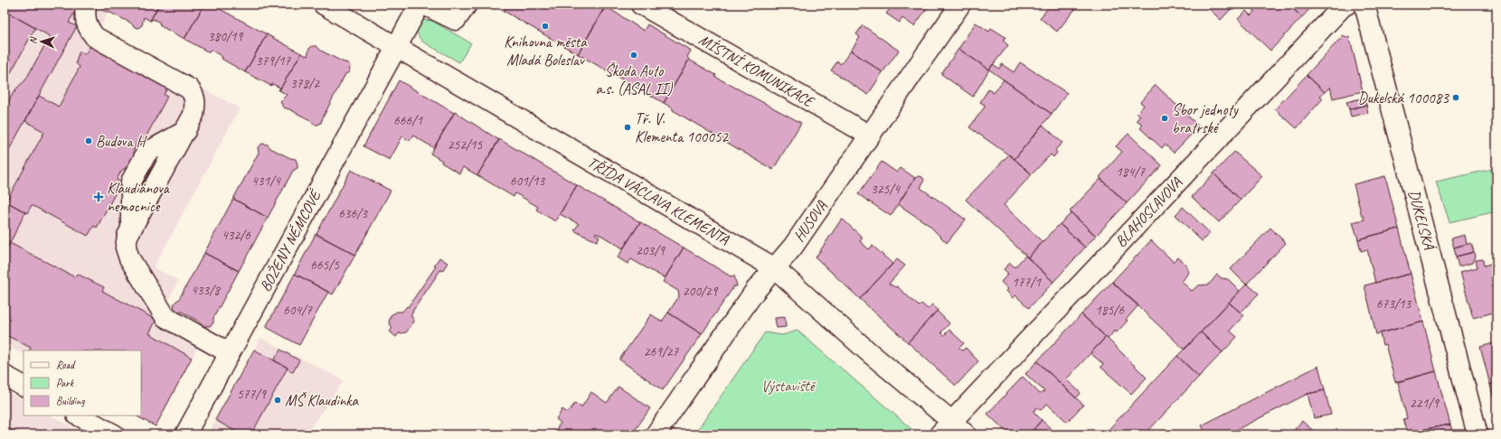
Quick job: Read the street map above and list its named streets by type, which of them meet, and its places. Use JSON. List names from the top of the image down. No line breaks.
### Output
{"streets":{"street":["MÍSTNÍ KOMUNIKACE","TŘÍDA VÁCLAVA KLEMENTA","BLAHOSLAVOVA","DUKELSKÁ","HUSOVA","BOŽENY NĚMCOVÉ"]},"crossings":[["MÍSTNÍ KOMUNIKACE","HUSOVA"],["TŘÍDA VÁCLAVA KLEMENTA","BLAHOSLAVOVA"],["TŘÍDA VÁCLAVA KLEMENTA","HUSOVA"],["TŘÍDA VÁCLAVA KLEMENTA","BOŽENY NĚMCOVÉ"]],"parks":["Výstaviště"],"places":{"other":["Knihovna města Mladá Boleslav","Škoda Auto a.s. (ASAL II)","Dukelská 100083","Sbor jednoty bratrské","Tř. V. Klementa 100052","Budova H","MŠ Klaudinka"],"health":["Klaudiánova nemocnice"]},"house_numbers":["380/19","379/17","378/2","666/1","252/15","184/7","431/4","601/13","325/4","636/3","432/6","203/9","665/5","177/1","433/8","200/29","673/13","604/7","185/6","269/27","577/9","221/9"],"legend":["Road","Park","Building"],"north":"left"}
